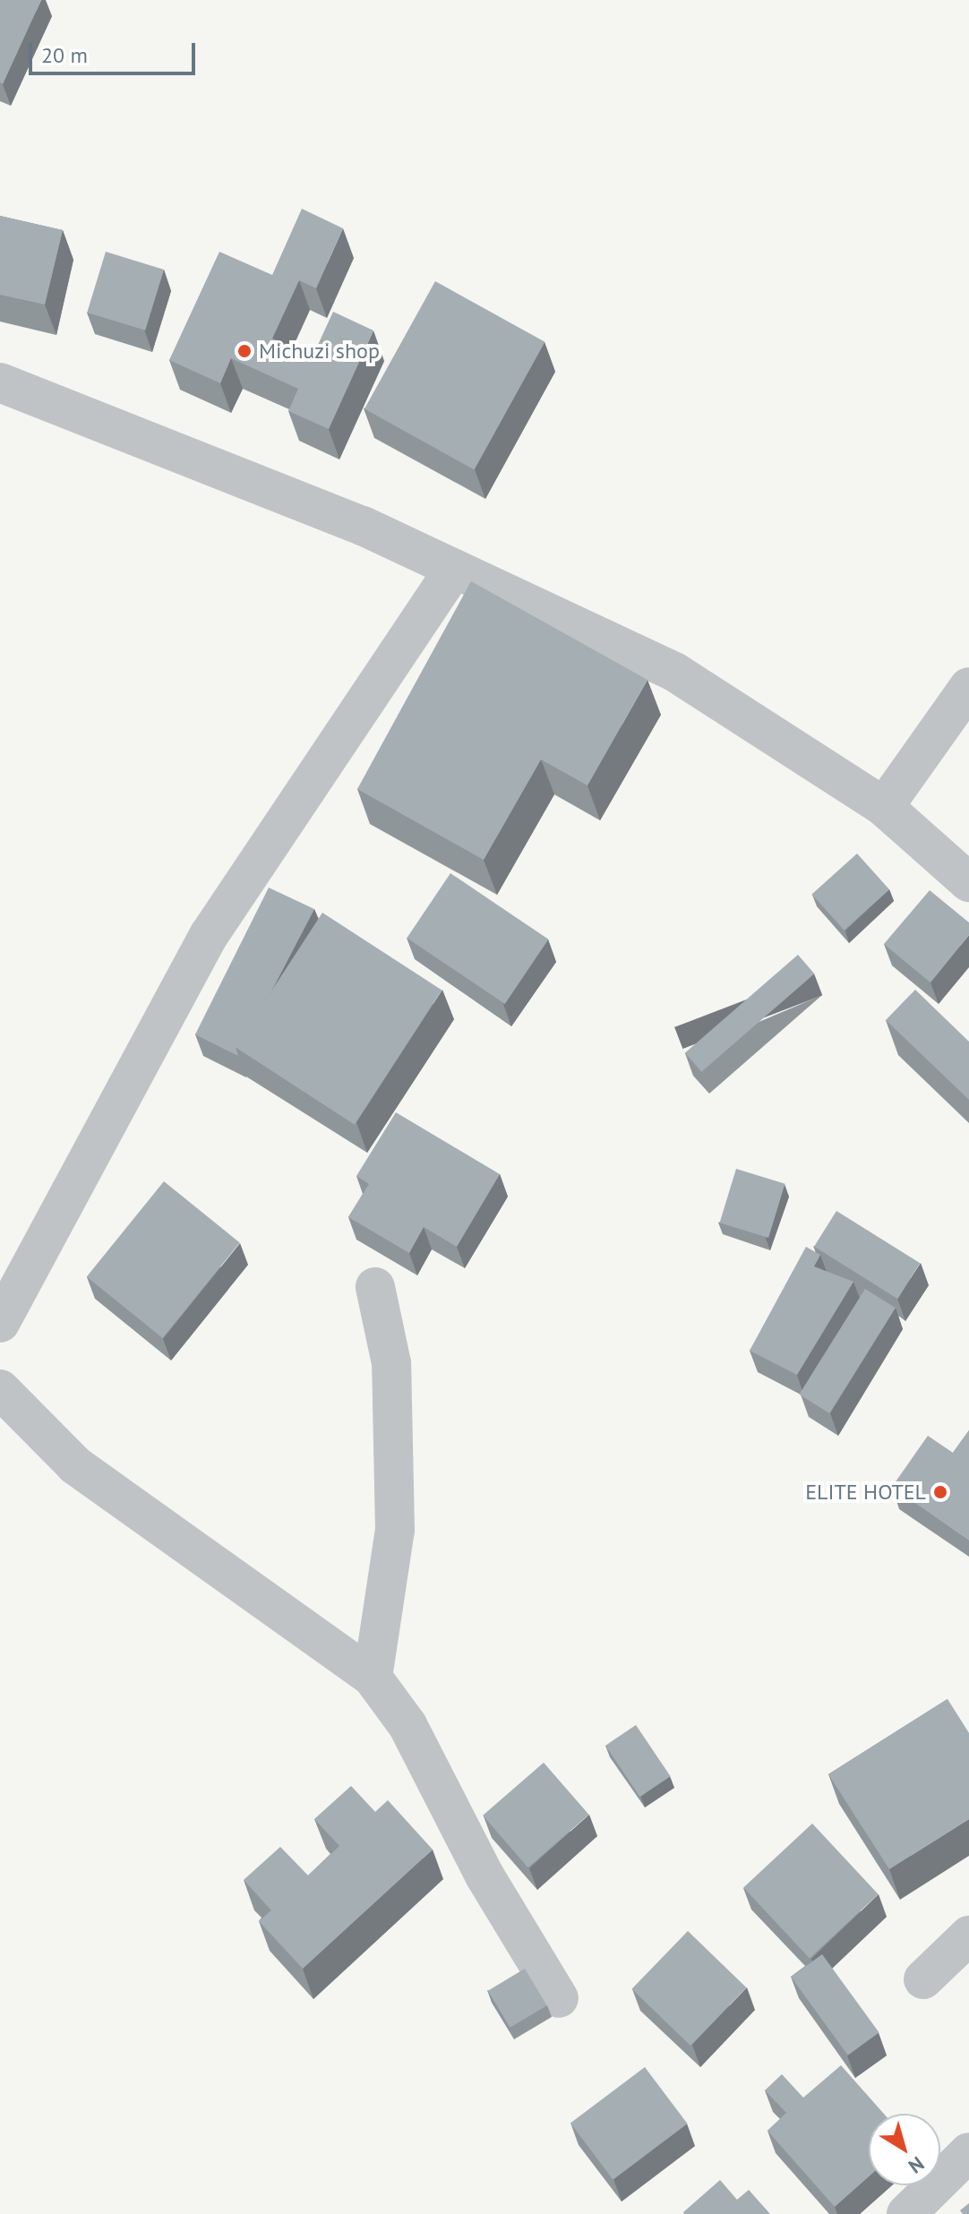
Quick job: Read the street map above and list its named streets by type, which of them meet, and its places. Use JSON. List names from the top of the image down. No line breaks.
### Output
{"places":["Michuzi shop","ELITE HOTEL"],"scale_bar":"20 m","north":"bottom right"}
